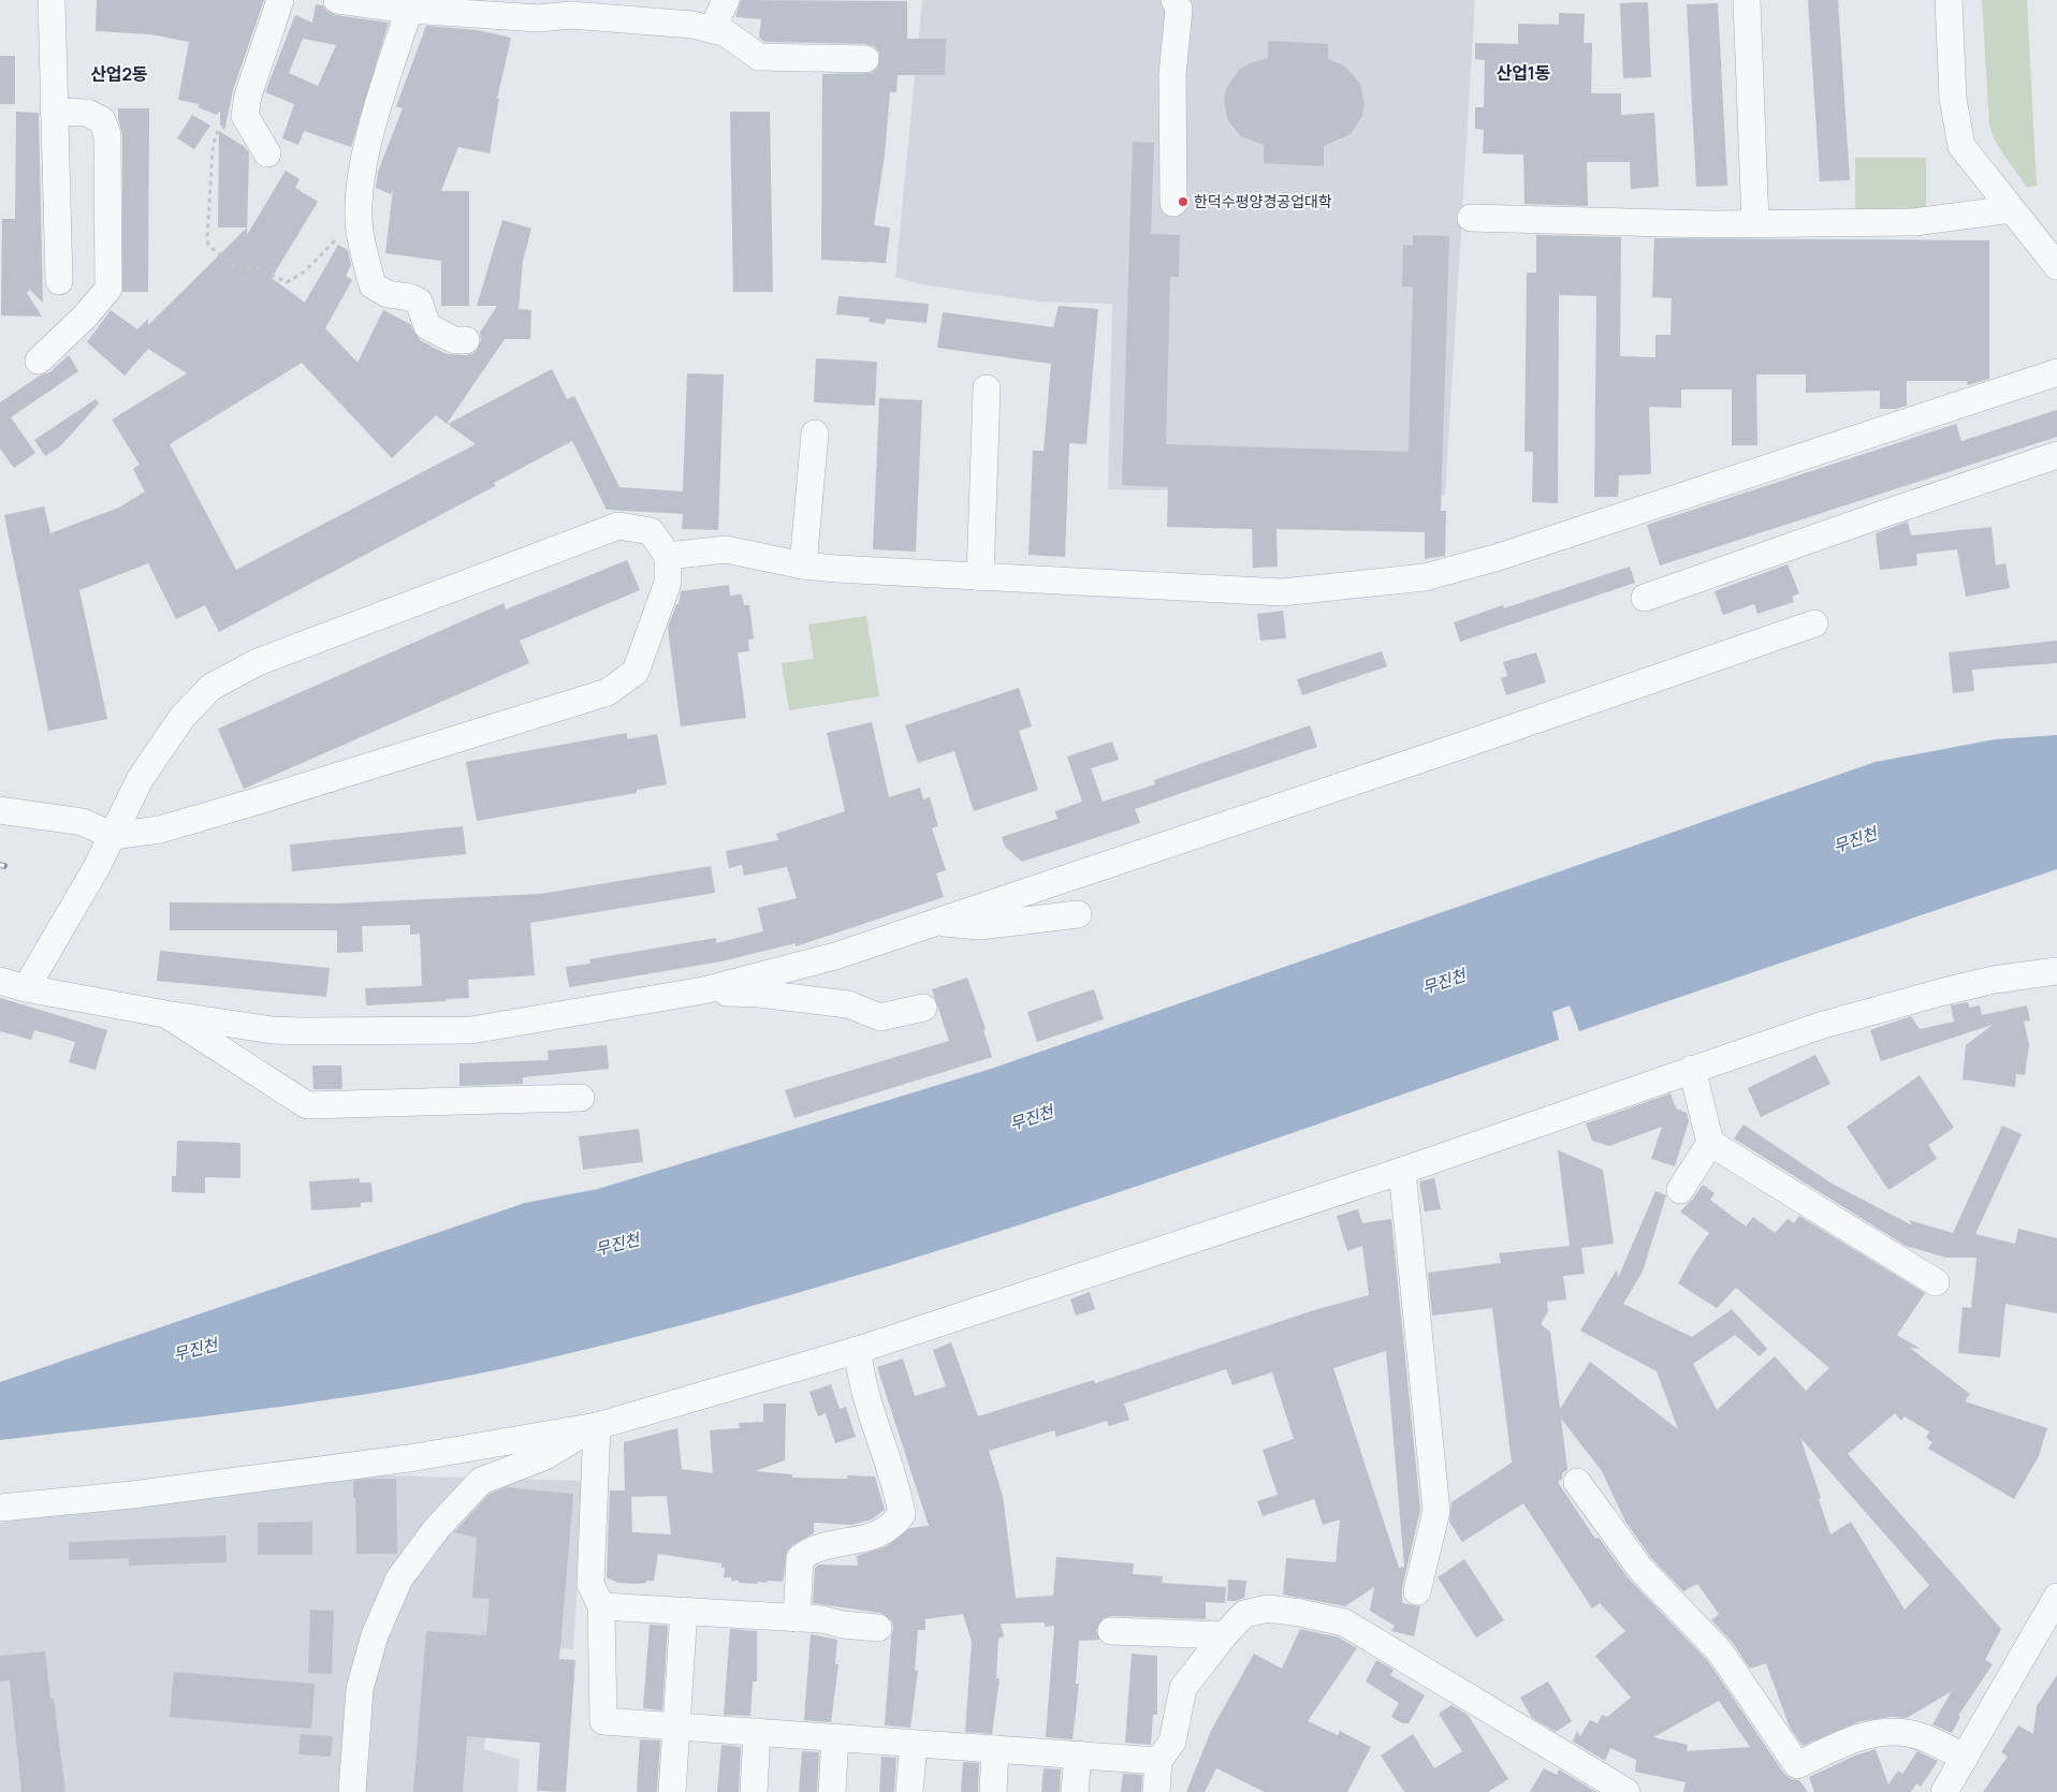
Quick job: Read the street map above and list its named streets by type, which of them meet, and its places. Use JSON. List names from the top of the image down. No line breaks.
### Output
{"districts":["산업1동","산업2동"],"water":["무진천"],"places":["한덕수평양경공업대학"]}
